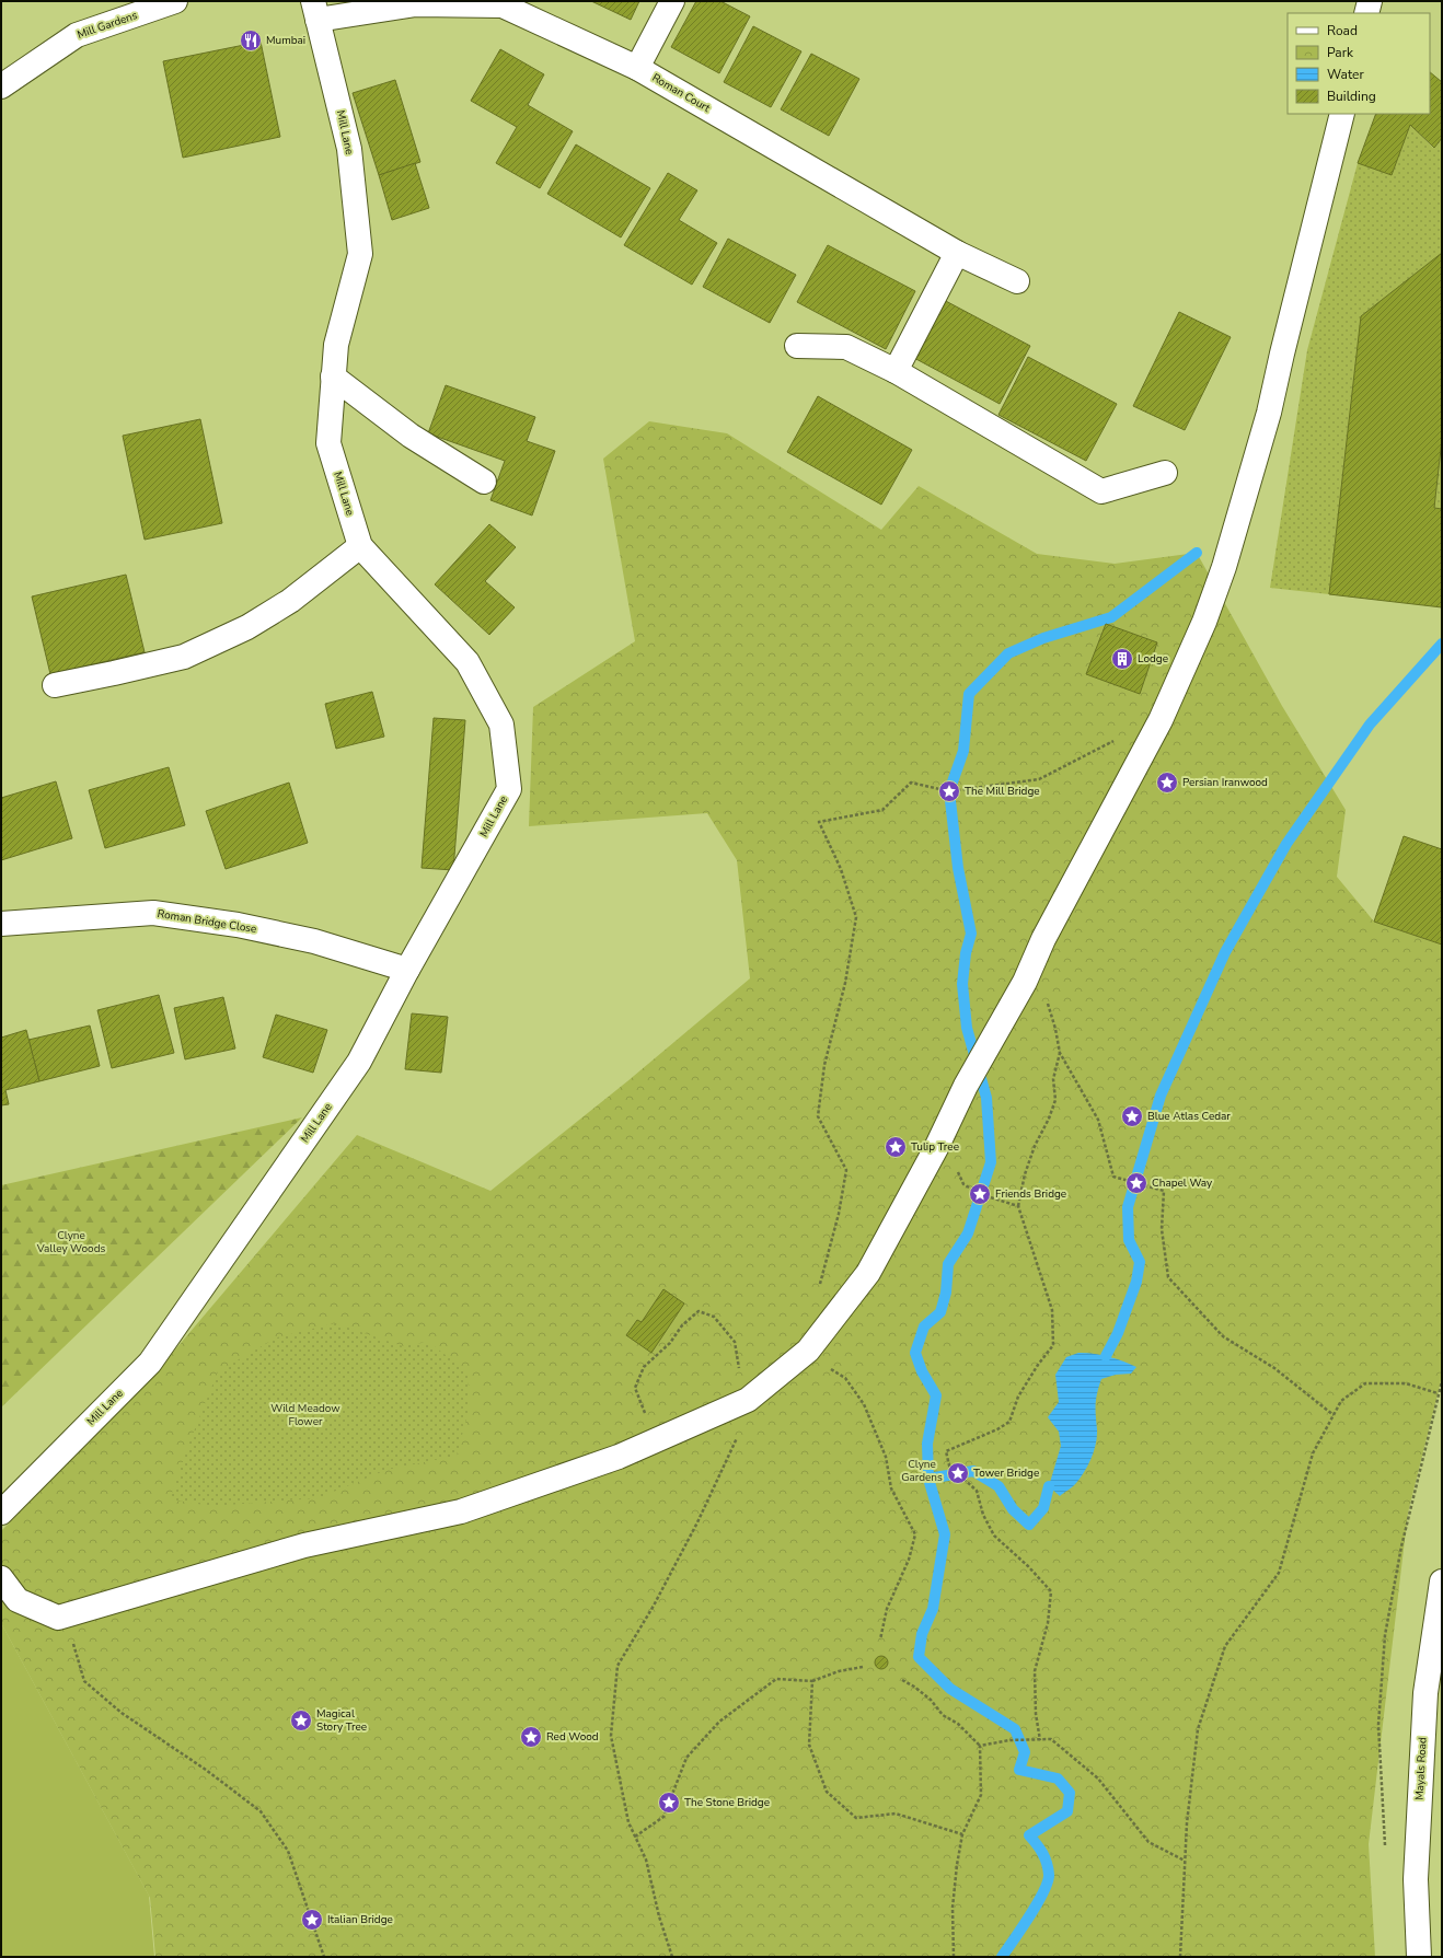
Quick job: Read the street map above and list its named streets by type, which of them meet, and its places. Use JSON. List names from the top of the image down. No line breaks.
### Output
{"streets":{"street":["Mill Gardens","Roman Court","Mill Lane","Roman Bridge Close","Mayals Road"]},"crossings":[["Roman Court","Mill Lane"],["Mill Lane","Roman Bridge Close"]],"parks":["Clyne Valley Woods","Wild Meadow Flower","Clyne Gardens"],"places":{"restaurant":["Mumbai"],"building":["Lodge"],"place":["Persian Iranwood","The Mill Bridge","Blue Atlas Cedar","Tulip Tree","Chapel Way","Friends Bridge","Tower Bridge","Magical Story Tree","Red Wood","The Stone Bridge","Italian Bridge"]},"legend":["Road","Park","Water","Building"]}
